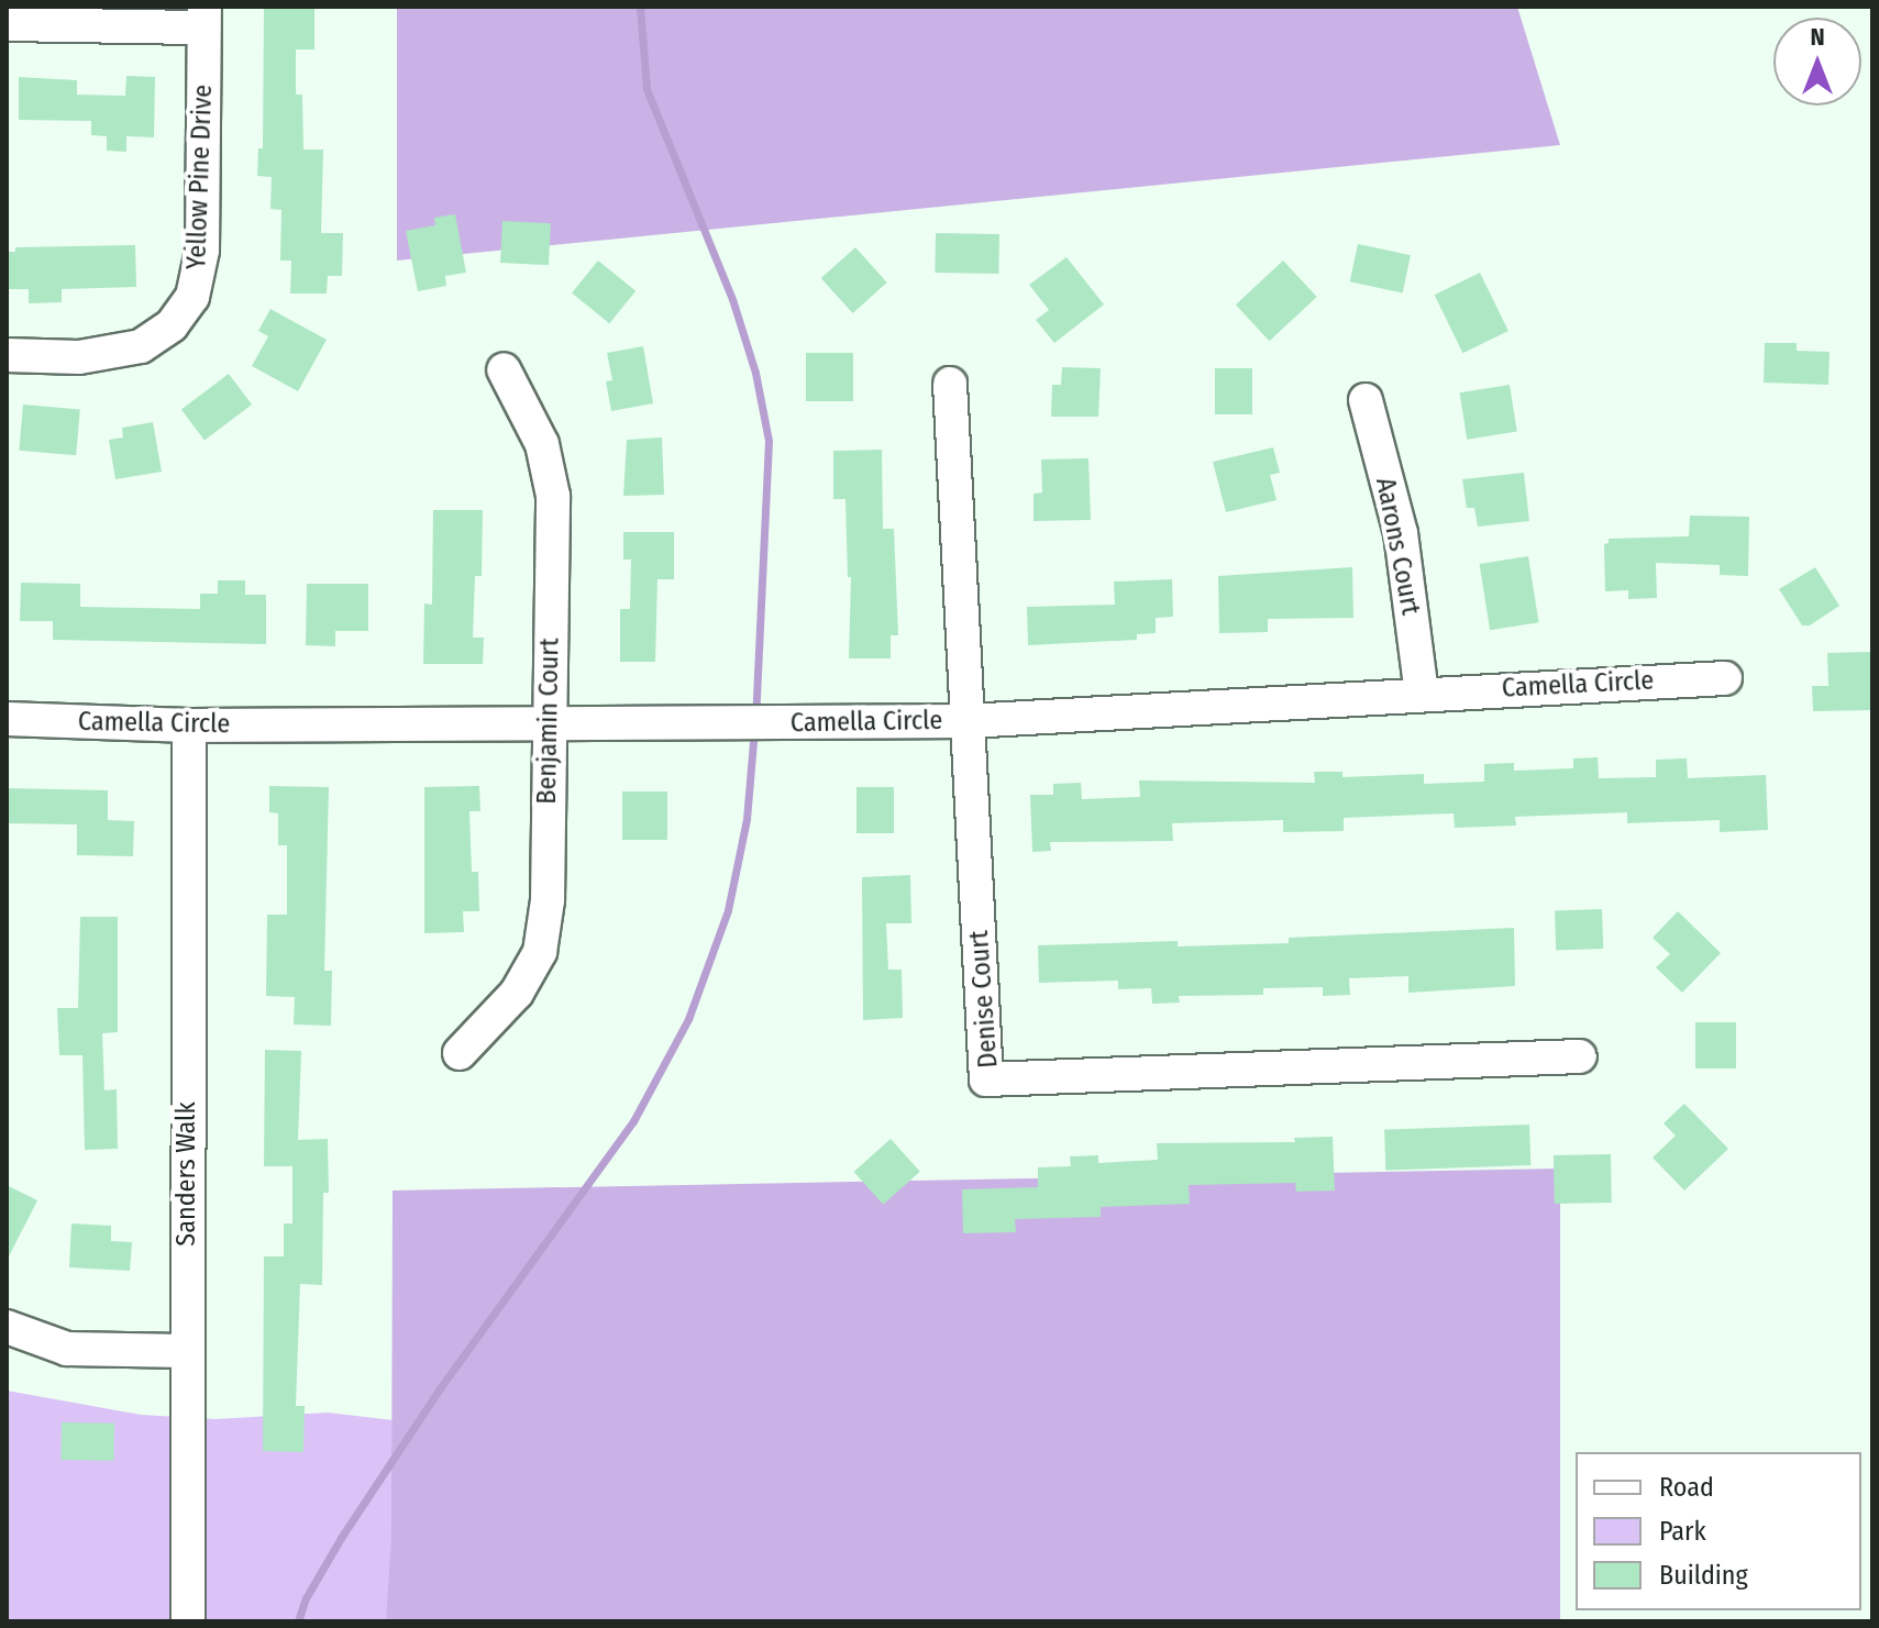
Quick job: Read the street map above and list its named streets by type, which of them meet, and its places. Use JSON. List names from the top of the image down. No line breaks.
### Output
{"streets":{"street":["Yellow Pine Drive","Aarons Court","Camella Circle","Benjamin Court","Denise Court","Sanders Walk"]},"crossings":[["Aarons Court","Camella Circle"],["Camella Circle","Benjamin Court"],["Camella Circle","Denise Court"],["Camella Circle","Sanders Walk"]],"legend":["Road","Park","Building"],"north":"top"}
